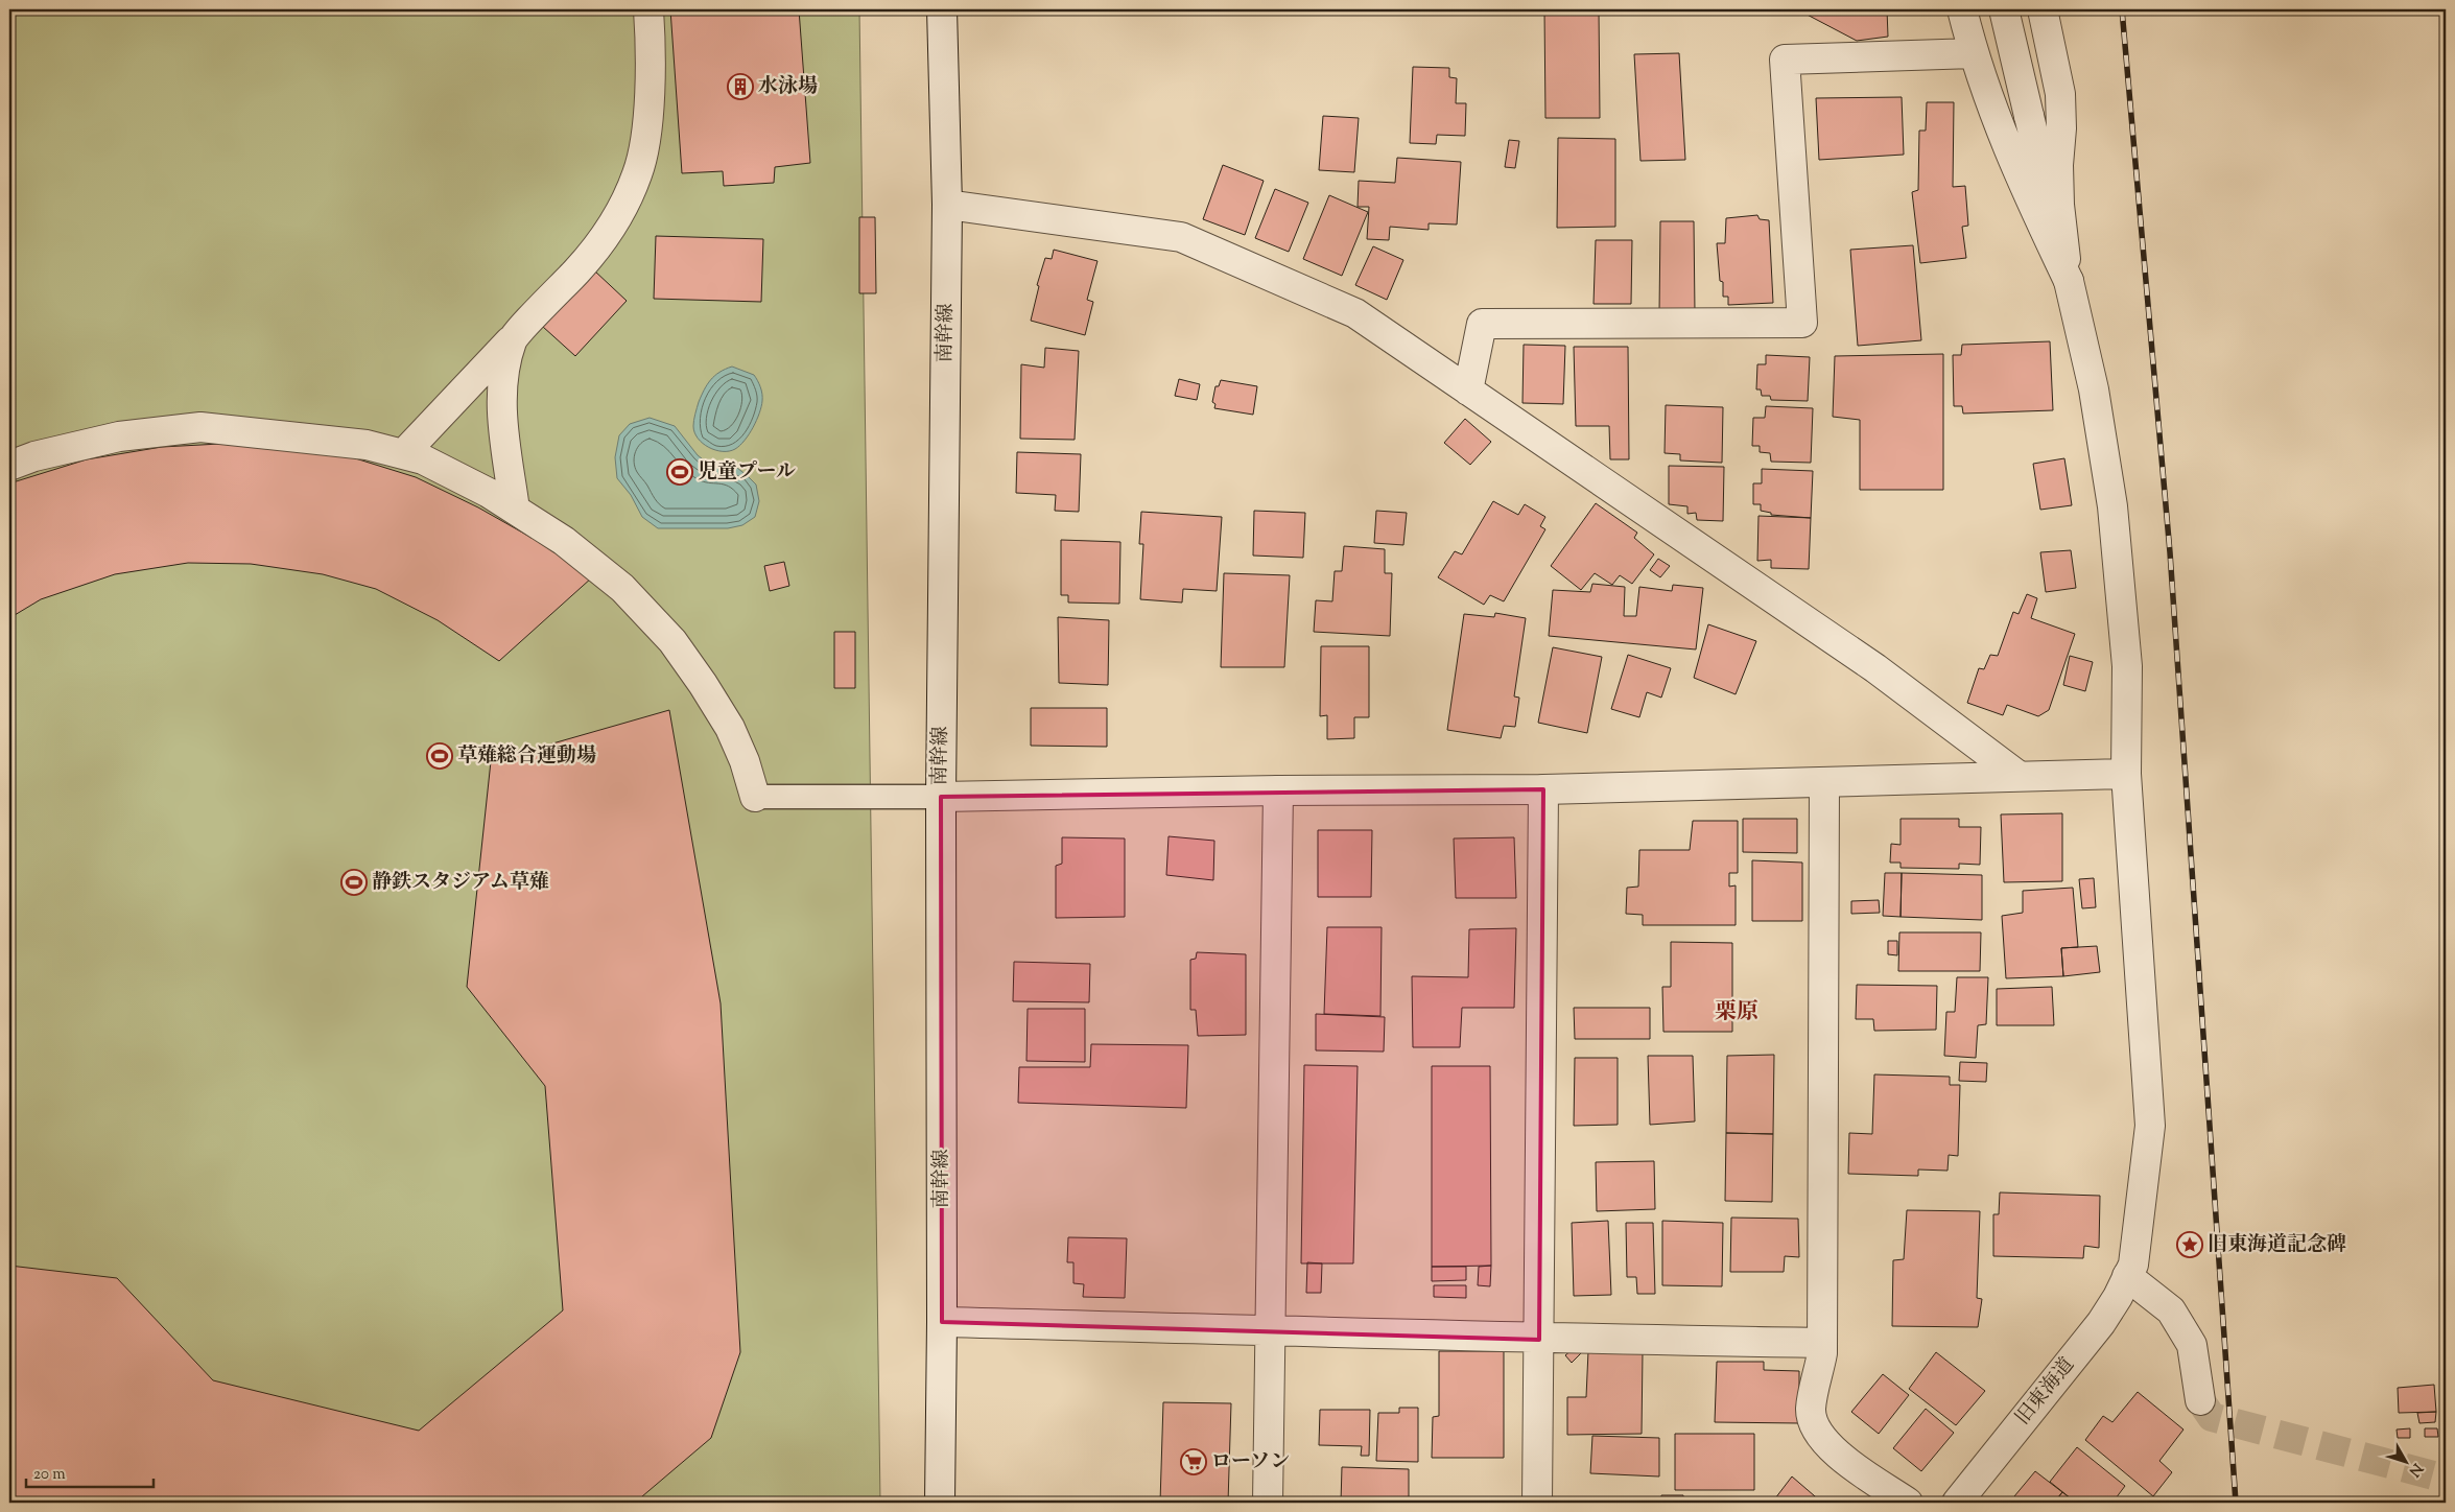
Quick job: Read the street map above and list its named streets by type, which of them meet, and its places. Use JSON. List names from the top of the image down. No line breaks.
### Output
{"streets":{"street":["南幹線","旧東海道"]},"districts":["栗原"],"places":{"building":["水泳場"],"sports":["児童プール","草薙総合運動場","静鉄スタジアム草薙"],"place":["旧東海道記念碑"],"supermarket":["ローソン"]},"scale_bar":"20 m","north":"bottom right"}
